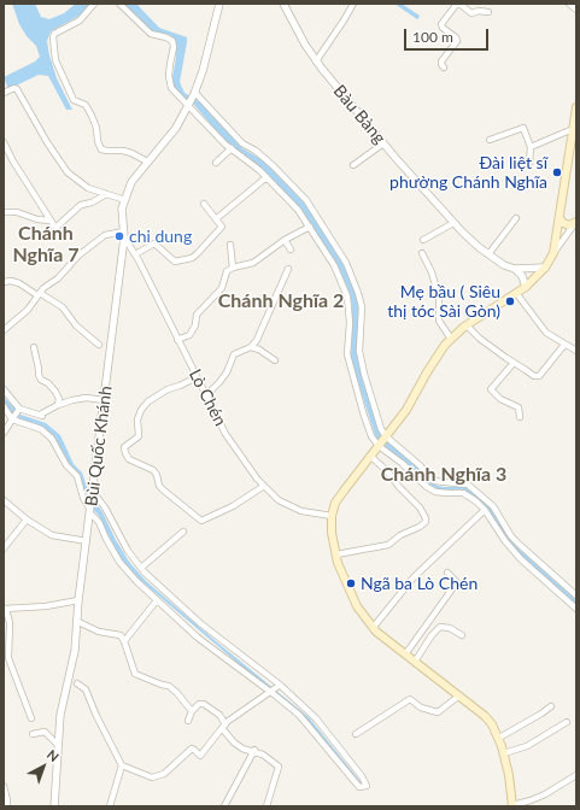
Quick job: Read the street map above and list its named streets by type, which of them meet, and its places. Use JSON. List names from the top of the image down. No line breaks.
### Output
{"streets":{"street":["Bàu Bàng","Lò Chén","Bùi Quốc Khánh"]},"crossings":[["Lò Chén","Bùi Quốc Khánh"]],"districts":["Chánh Nghĩa 7","Chánh Nghĩa 2","Chánh Nghĩa 3"],"places":["Đài liệt sĩ phường Chánh Nghĩa","chi dung","Mẹ bầu ( Siêu thị tóc Sài Gòn)","Ngã ba Lò Chén"],"scale_bar":"100 m","north":"top right"}
